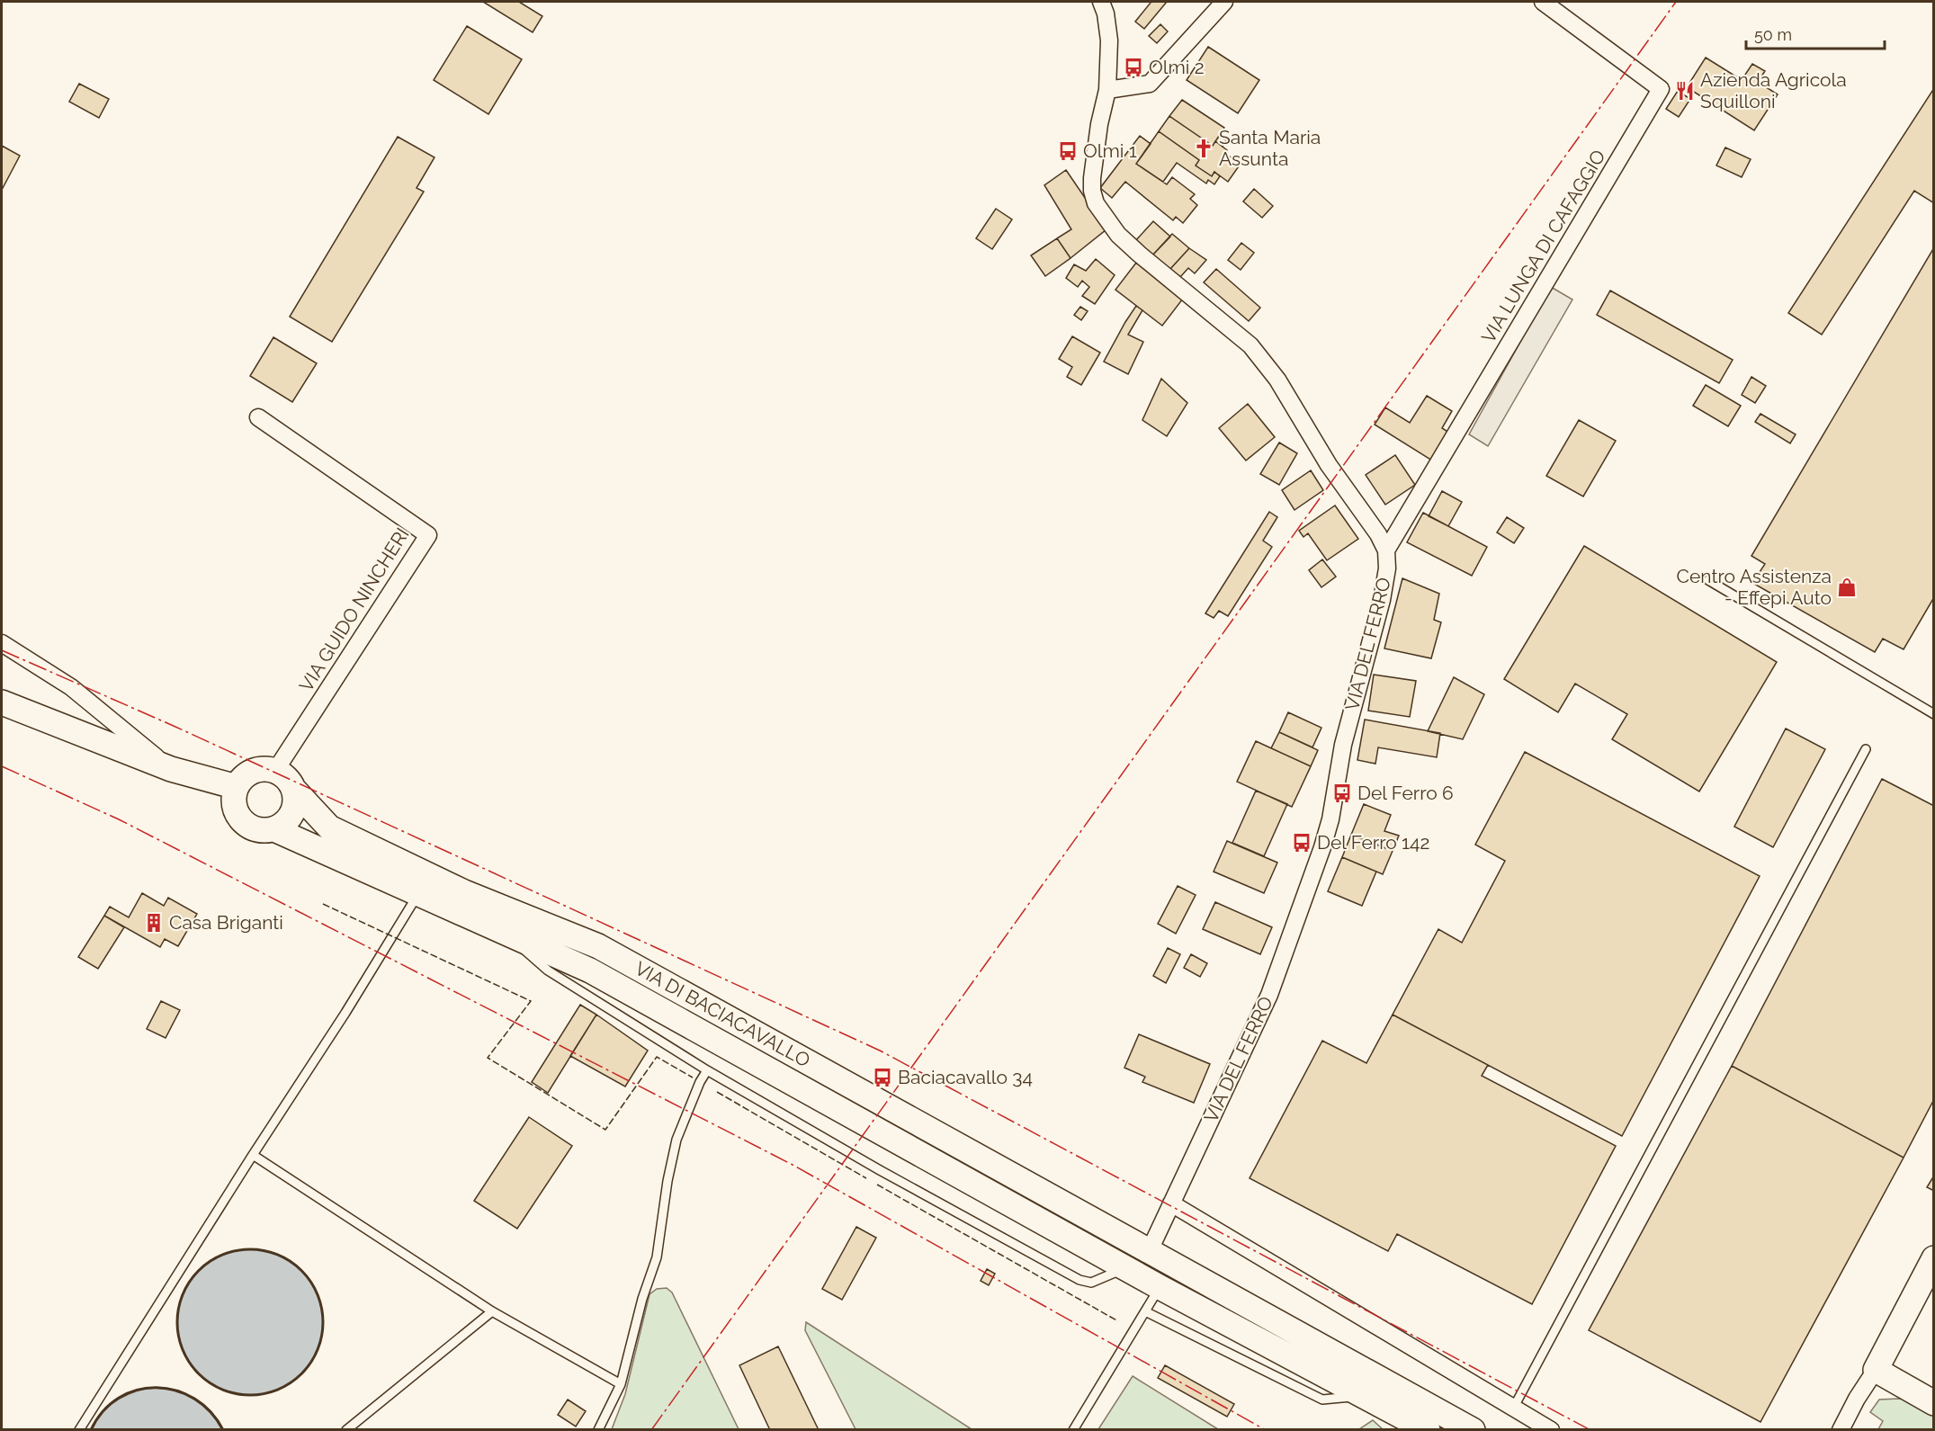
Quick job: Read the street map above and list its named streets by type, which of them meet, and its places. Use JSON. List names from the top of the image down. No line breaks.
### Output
{"streets":{"main road":["VIA DI BACIACAVALLO"],"street":["VIA LUNGA DI CAFAGGIO","VIA GUIDO NINCHERI","VIA DEL FERRO"]},"crossings":[["VIA LUNGA DI CAFAGGIO","VIA DEL FERRO"],["VIA GUIDO NINCHERI","VIA DI BACIACAVALLO"],["VIA DEL FERRO","VIA DI BACIACAVALLO"]],"places":{"bus stop":["Olmi 2","Olmi 1","Del Ferro 6","Del Ferro 142","Baciacavallo 34"],"restaurant":["Azienda Agricola Squilloni"],"church":["Santa Maria Assunta"],"shop":["Centro Assistenza - Effepi Auto"],"building":["Casa Briganti"]},"scale_bar":"50 m"}
